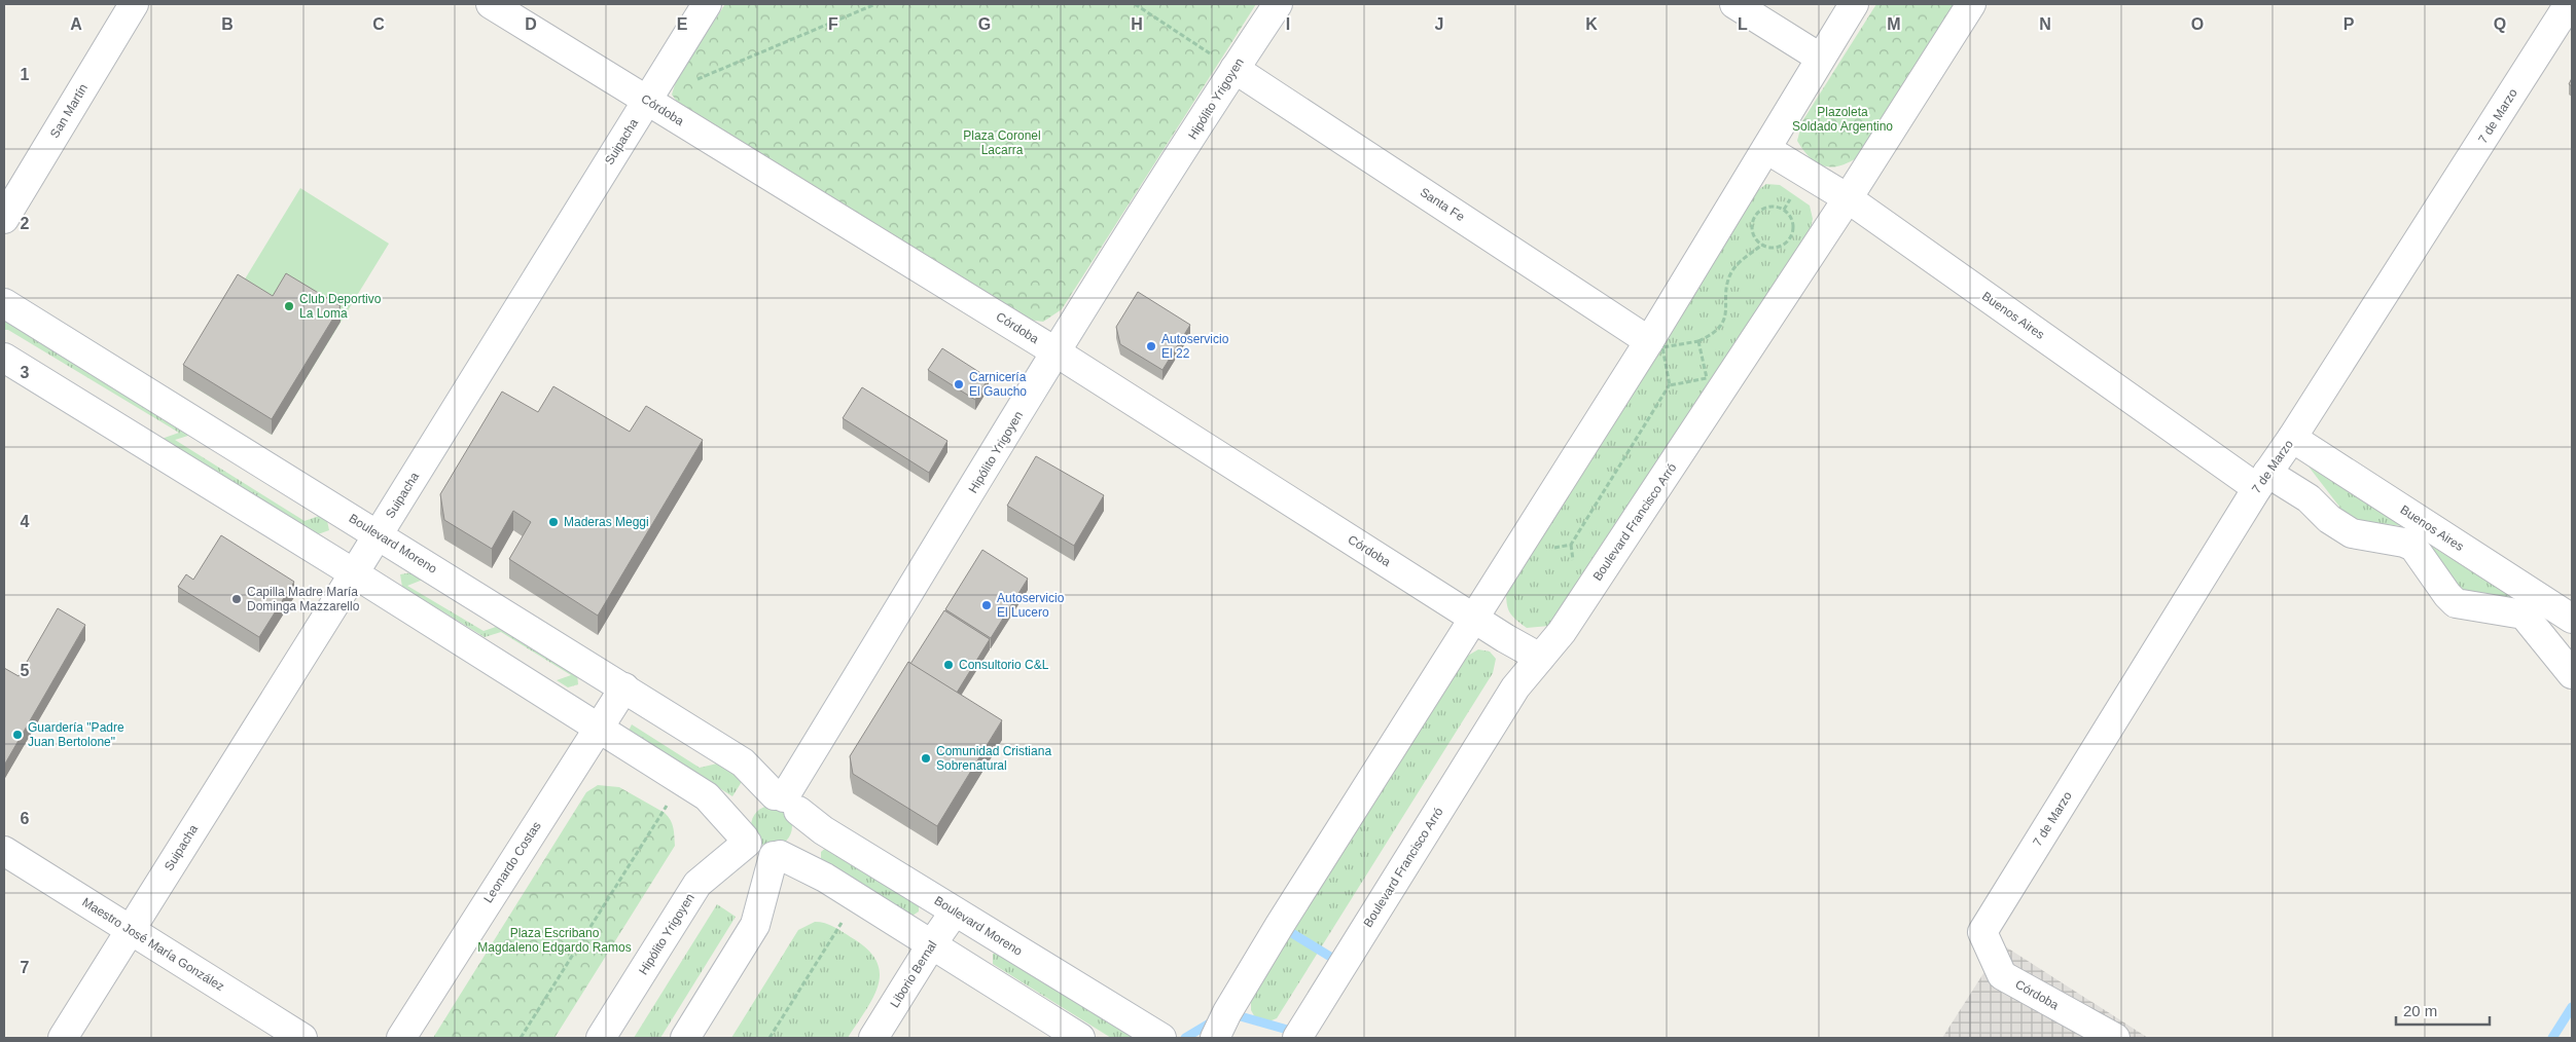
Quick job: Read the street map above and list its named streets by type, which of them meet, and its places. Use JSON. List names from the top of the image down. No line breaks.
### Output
{"streets":{"street":["Hipólito Yrigoyen","Córdoba","San Martín","7 de Marzo","Suipacha","Santa Fe","Buenos Aires","Boulevard Francisco Arró","Boulevard Moreno","Leonardo Costas","Maestro José María González","Liborio Bernal"]},"crossings":[["Hipólito Yrigoyen","Córdoba"],["Hipólito Yrigoyen","Santa Fe"],["Hipólito Yrigoyen","Boulevard Moreno"],["Córdoba","7 de Marzo"],["Córdoba","Suipacha"],["Córdoba","Boulevard Francisco Arró"],["7 de Marzo","Buenos Aires"],["Suipacha","Boulevard Moreno"],["Suipacha","Maestro José María González"],["Buenos Aires","Boulevard Francisco Arró"],["Boulevard Moreno","Leonardo Costas"],["Boulevard Moreno","Liborio Bernal"]],"parks":["Plazoleta Soldado Argentino","Plaza Coronel Lacarra","Plaza Escribano Magdaleno Edgardo Ramos"],"places":["Club Deportivo La Loma","Autoservicio El 22","Carnicería El Gaucho","Maderas Meggi","Capilla Madre María Dominga Mazzarello","Autoservicio El Lucero","Consultorio C&L","Guardería \"Padre Juan Bertolone\"","Comunidad Cristiana Sobrenatural"],"scale_bar":"20 m","grid":{"columns":["A","B","C","D","E","F","G","H","I","J","K","L","M","N","O","P","Q"],"rows":["1","2","3","4","5","6","7"]}}
